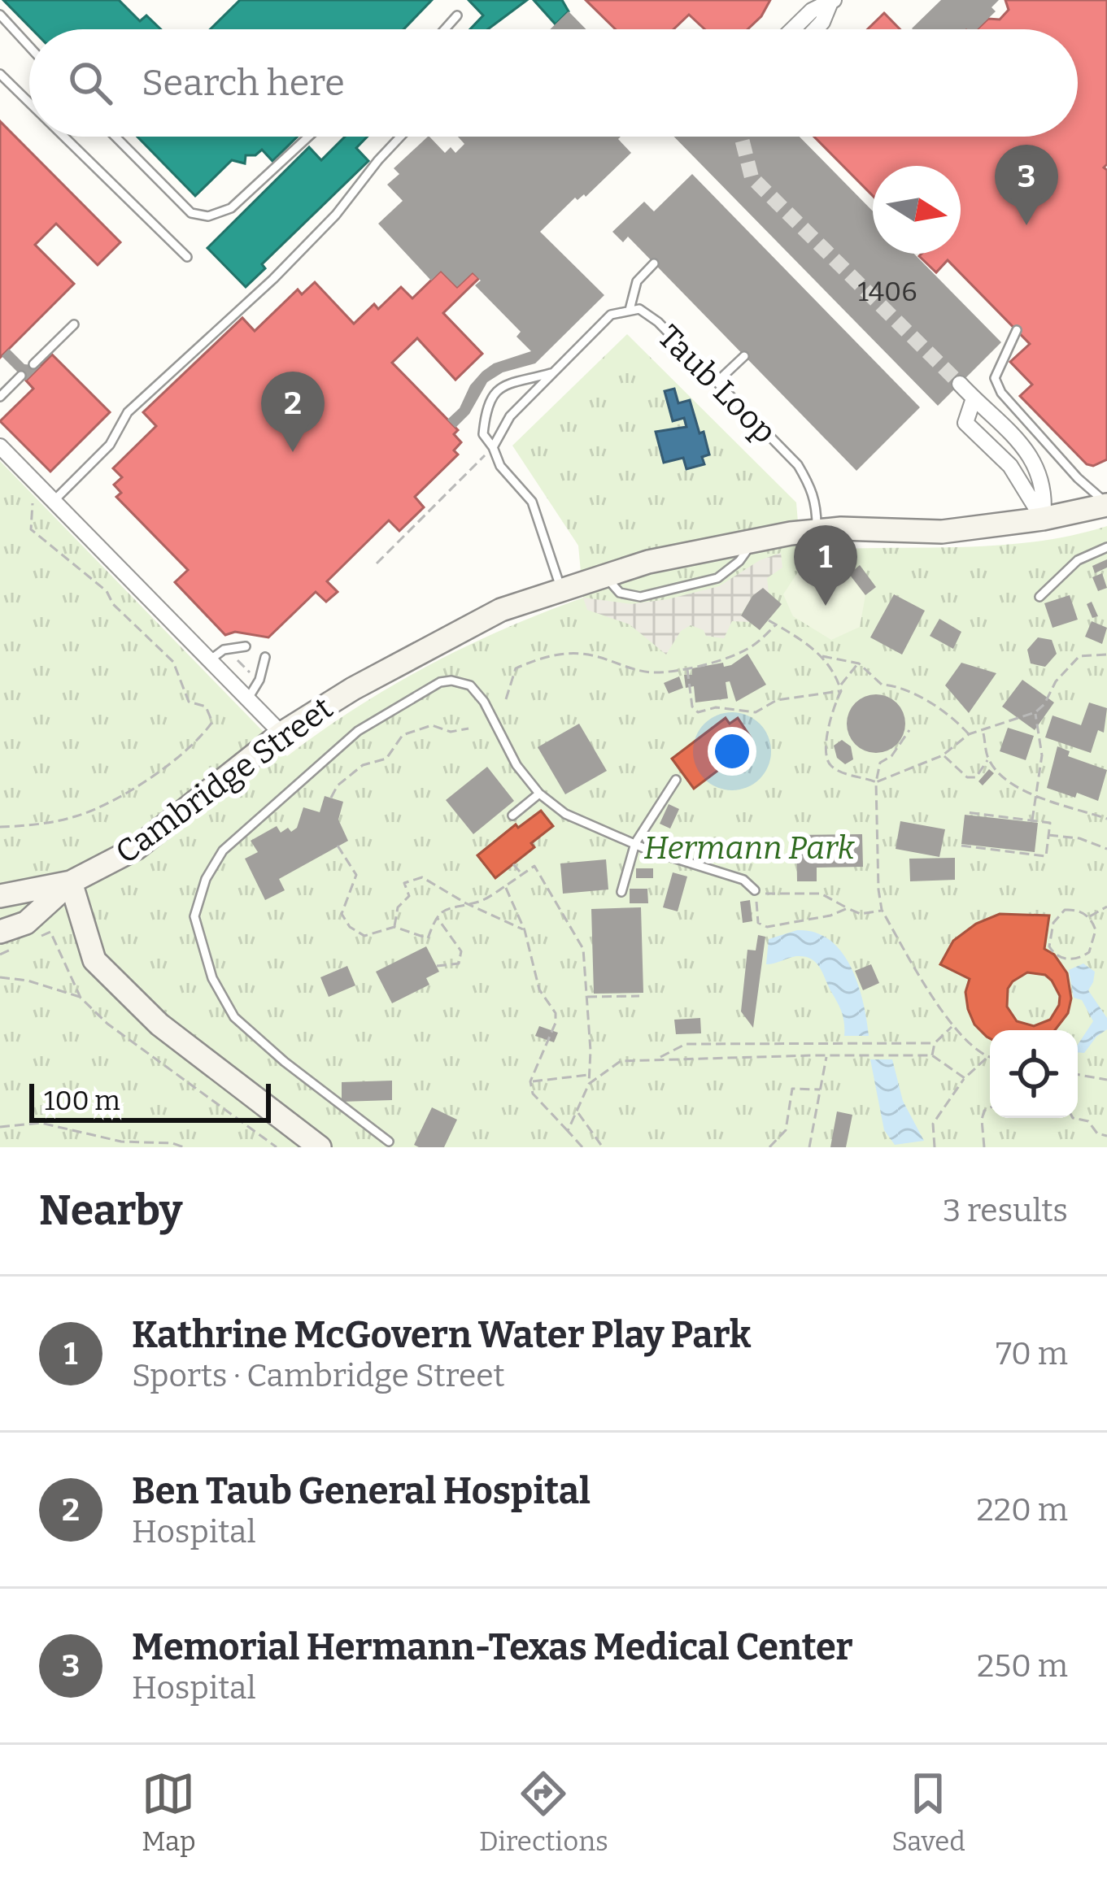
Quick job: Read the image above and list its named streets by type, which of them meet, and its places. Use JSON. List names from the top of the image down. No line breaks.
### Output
{"streets":{"street":["Cambridge Street"],"lane":["Taub Loop"]},"crossings":[["Taub Loop","Cambridge Street"]],"parks":["Hermann Park"],"house_numbers":["1406"],"scale_bar":"100 m","north":"right","page":{"search":"Search here","pins":["3","2","1"],"scale":"100 m","heading":["Nearby","3 results"],"list":[{"mark":"1","name":"Kathrine McGovern Water Play Park","note":"Sports · Cambridge Street","value":"70 m"},{"mark":"2","name":"Ben Taub General Hospital","note":"Hospital","value":"220 m"},{"mark":"3","name":"Memorial Hermann-Texas Medical Center","note":"Hospital","value":"250 m"}],"nav":["Map","Directions","Saved"]}}
